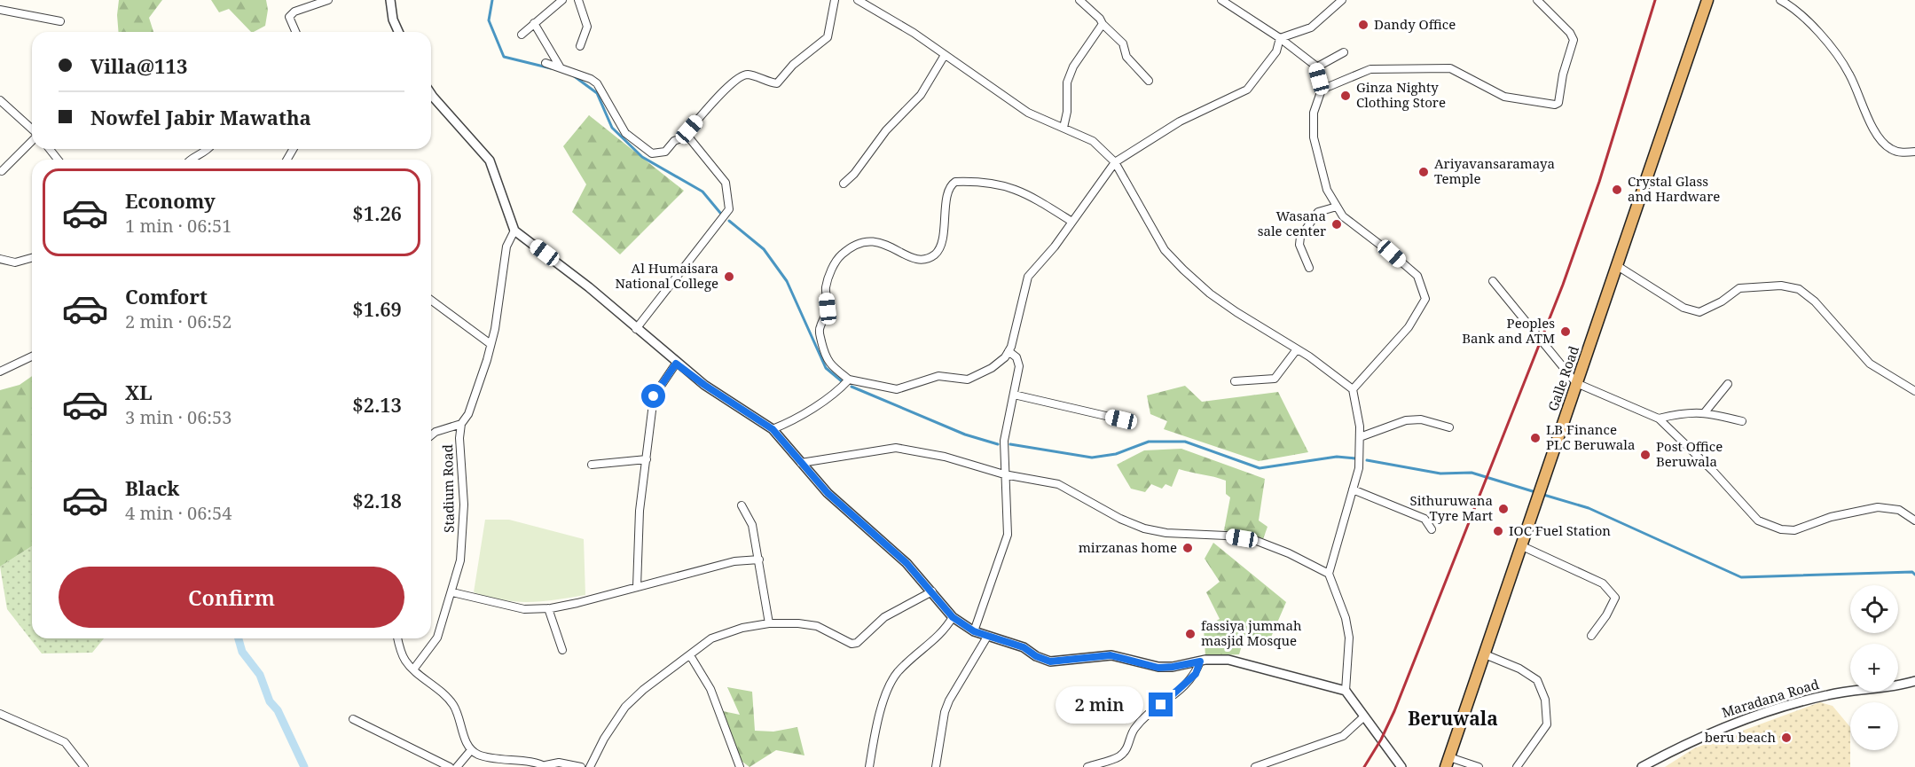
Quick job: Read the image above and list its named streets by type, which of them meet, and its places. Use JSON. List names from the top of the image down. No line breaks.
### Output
{"streets":{"highway":["Galle Road"],"street":["Stadium Road","Maradana Road"]},"districts":["Beruwala"],"places":["Dandy Office","Ginza Nighty Clothing Store","Ariyavansaramaya Temple","Crystal Glass and Hardware","Wasana sale center","Al Humaisara National College","Peoples Bank and ATM","LB Finance PLC Beruwala","Post Office Beruwala","Sithuruwana Tyre Mart","IOC Fuel Station","mirzanas home","fassiya jummah masjid Mosque","beru beach"],"page":{"banner":["Villa@113","Nowfel Jabir Mawatha"],"list":[{"name":"Economy","note":"1 min · 06:51","value":"$1.26"},{"name":"Comfort","note":"2 min · 06:52","value":"$1.69"},{"name":"XL","note":"3 min · 06:53","value":"$2.13"},{"name":"Black","note":"4 min · 06:54","value":"$2.18"}],"buttons":"Confirm","map_buttons":["+","−"],"bubble":"2 min"}}
